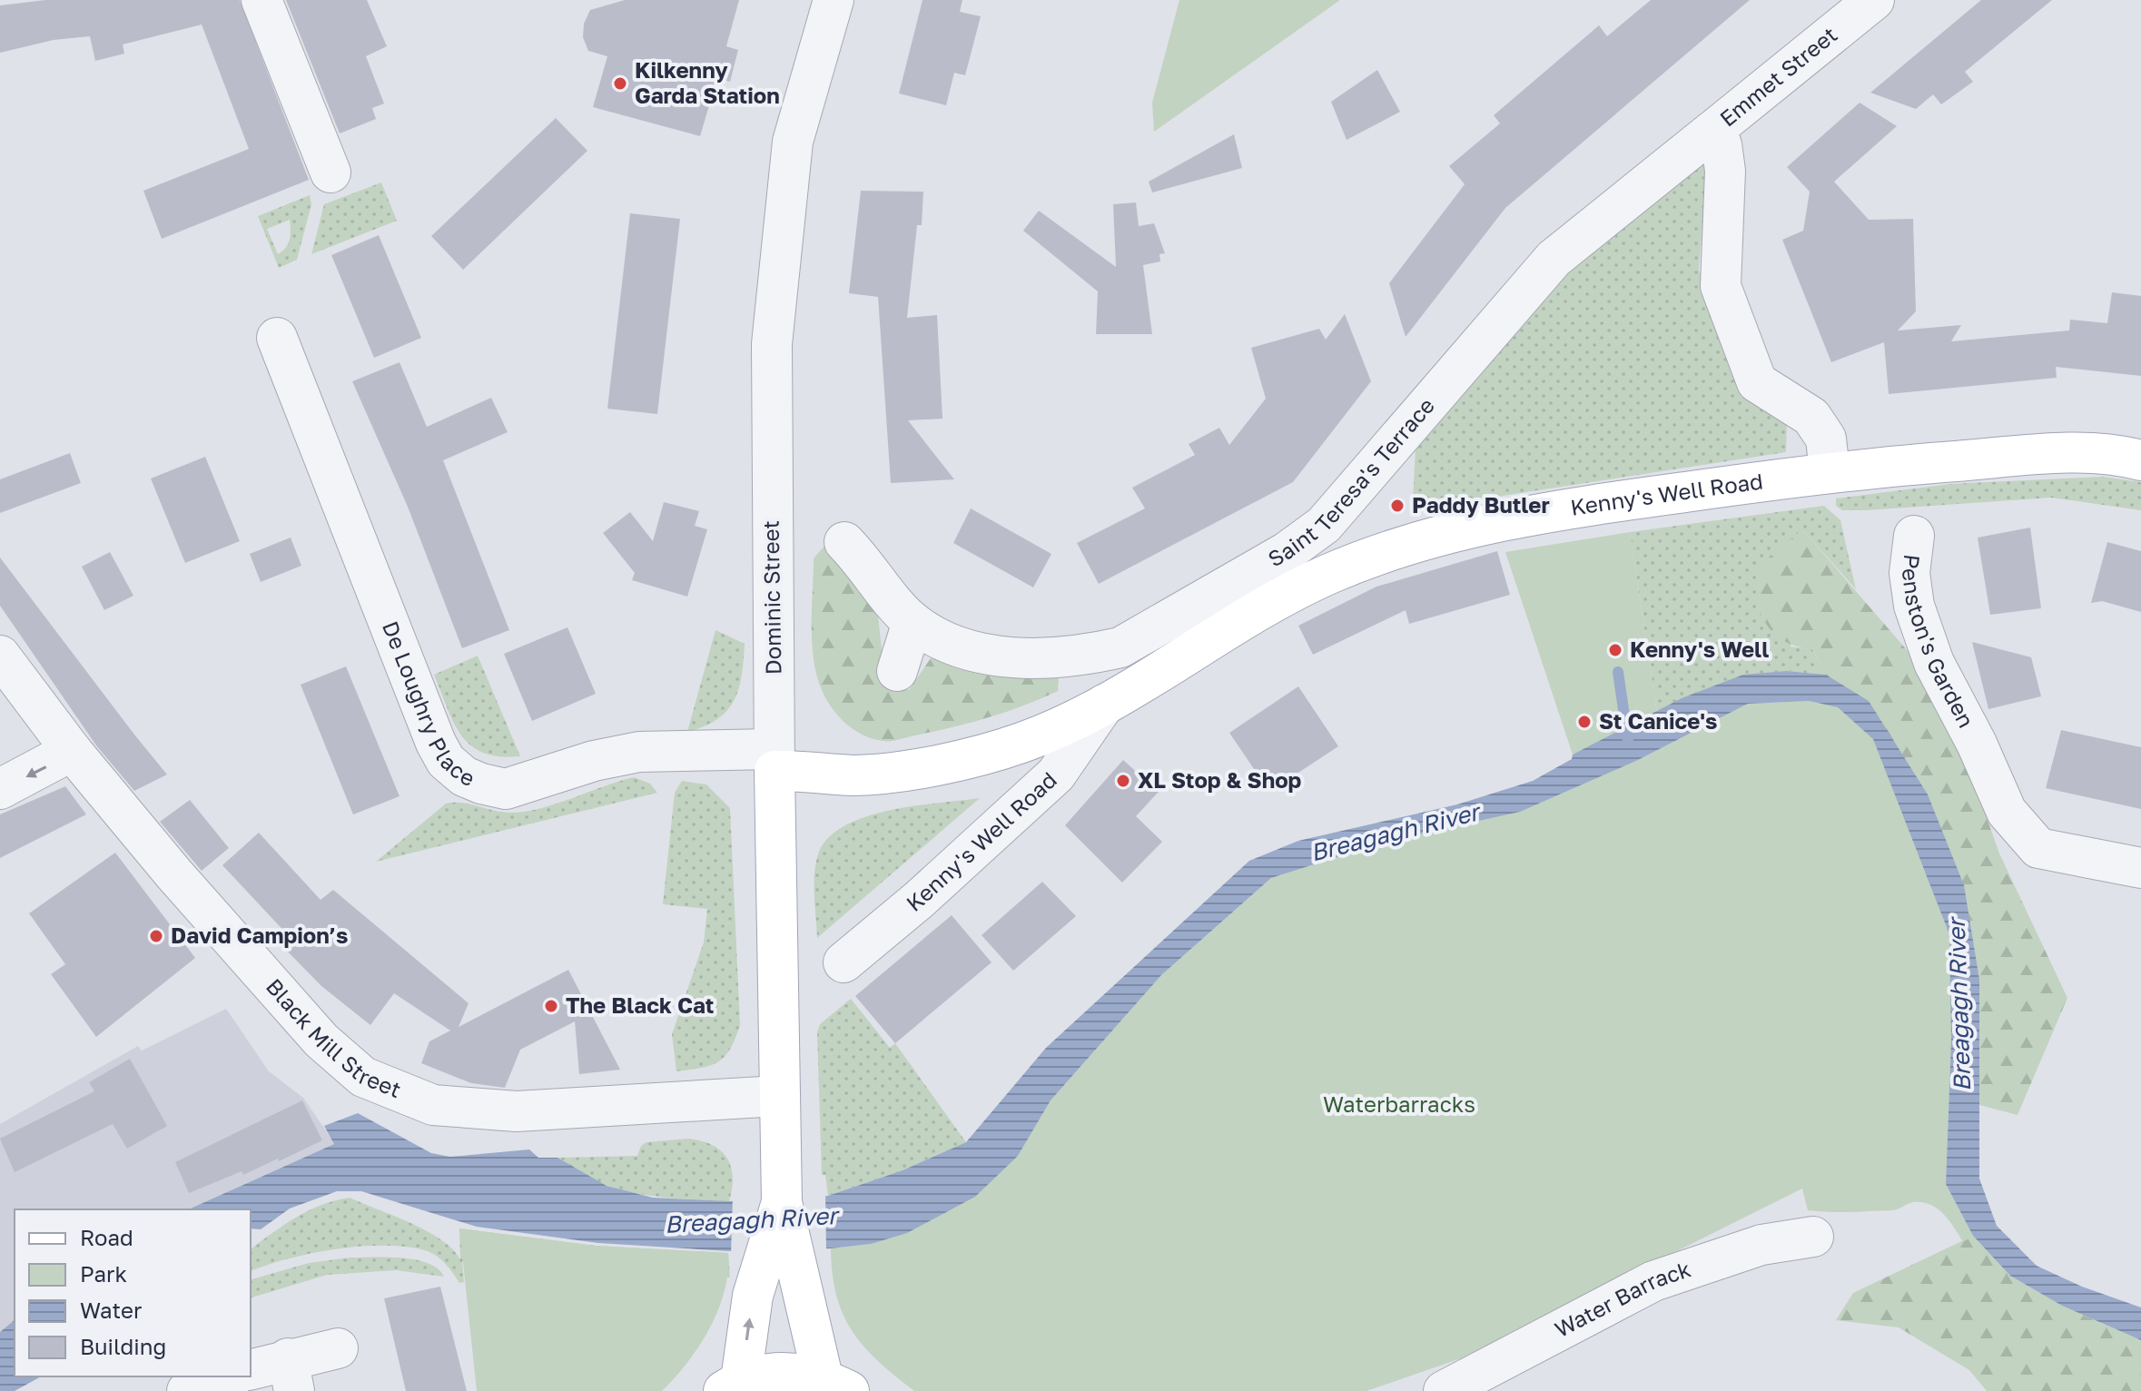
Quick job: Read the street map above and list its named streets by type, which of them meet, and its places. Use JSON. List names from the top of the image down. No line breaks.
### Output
{"streets":{"main road":["Kenny's Well Road","Dominic Street"],"street":["Emmet Street","Saint Teresa's Terrace","Penston's Garden","De Loughry Place","Black Mill Street","Water Barrack"]},"crossings":[["Emmet Street","Saint Teresa's Terrace"],["Emmet Street","Kenny's Well Road"],["Kenny's Well Road","Dominic Street"],["Kenny's Well Road","De Loughry Place"],["Dominic Street","De Loughry Place"],["Dominic Street","Black Mill Street"]],"water":["Breagagh River"],"parks":["Waterbarracks"],"places":["Kilkenny Garda Station","Paddy Butler","Kenny's Well","St Canice's","XL Stop & Shop","David Campion’s","The Black Cat"],"legend":["Road","Park","Water","Building"]}
